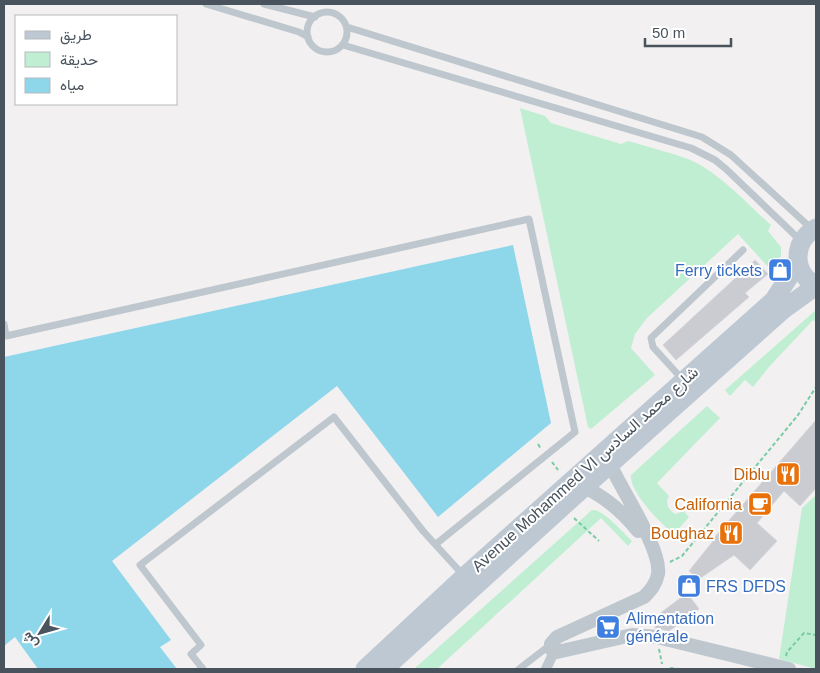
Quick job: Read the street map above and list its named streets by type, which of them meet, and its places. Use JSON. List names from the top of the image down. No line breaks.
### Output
{"streets":{"main road":["Avenue Mohammed VI شارع محمد السادس"]},"places":{"shop":["Ferry tickets","FRS DFDS"],"restaurant":["Diblu","Boughaz"],"cafe":["California"],"supermarket":["Alimentation générale"]},"legend":["طريق","حديقة","مياه"],"scale_bar":"50 m","north":"bottom left"}
